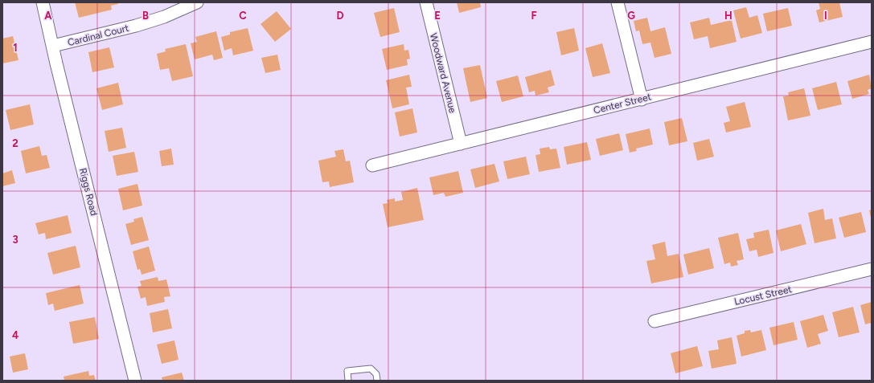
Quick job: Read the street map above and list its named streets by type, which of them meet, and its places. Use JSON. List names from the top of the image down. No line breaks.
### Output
{"streets":{"street":["Cardinal Court","Woodward Avenue","Center Street","Riggs Road","Locust Street"]},"crossings":[["Cardinal Court","Riggs Road"],["Woodward Avenue","Center Street"]],"grid":{"columns":["A","B","C","D","E","F","G","H","I"],"rows":["1","2","3","4"]}}
